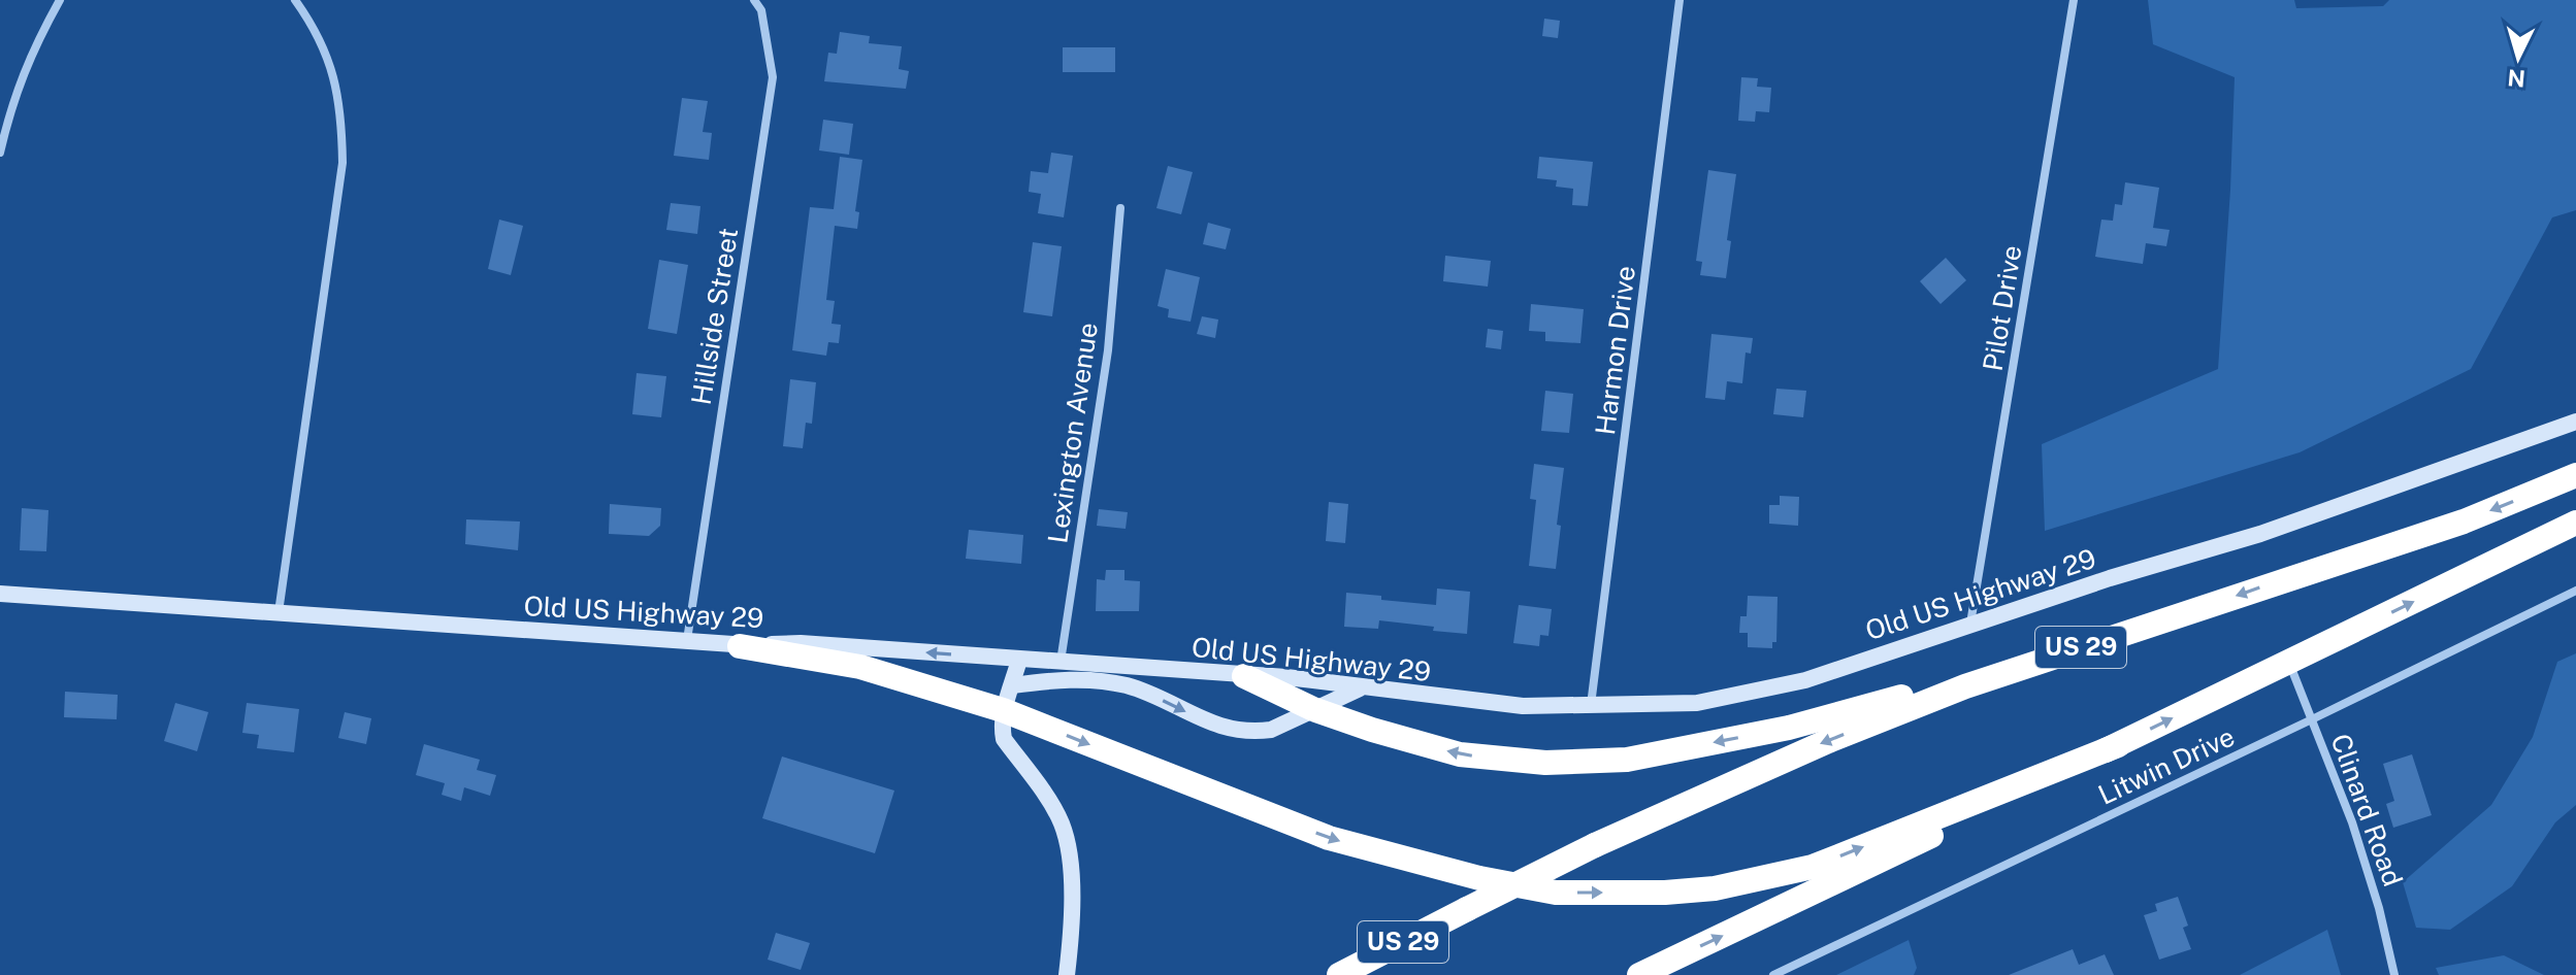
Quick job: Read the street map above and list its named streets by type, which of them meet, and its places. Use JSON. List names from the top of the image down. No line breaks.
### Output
{"streets":{"highway":["US 29"],"street":["Pilot Drive","Hillside Street","Harmon Drive","Lexington Avenue","Old US Highway 29","Litwin Drive","Clinard Road"]},"crossings":[["Pilot Drive","Old US Highway 29"],["Hillside Street","Old US Highway 29"],["Harmon Drive","Old US Highway 29"],["Lexington Avenue","Old US Highway 29"],["Litwin Drive","Clinard Road"]],"north":"bottom"}
